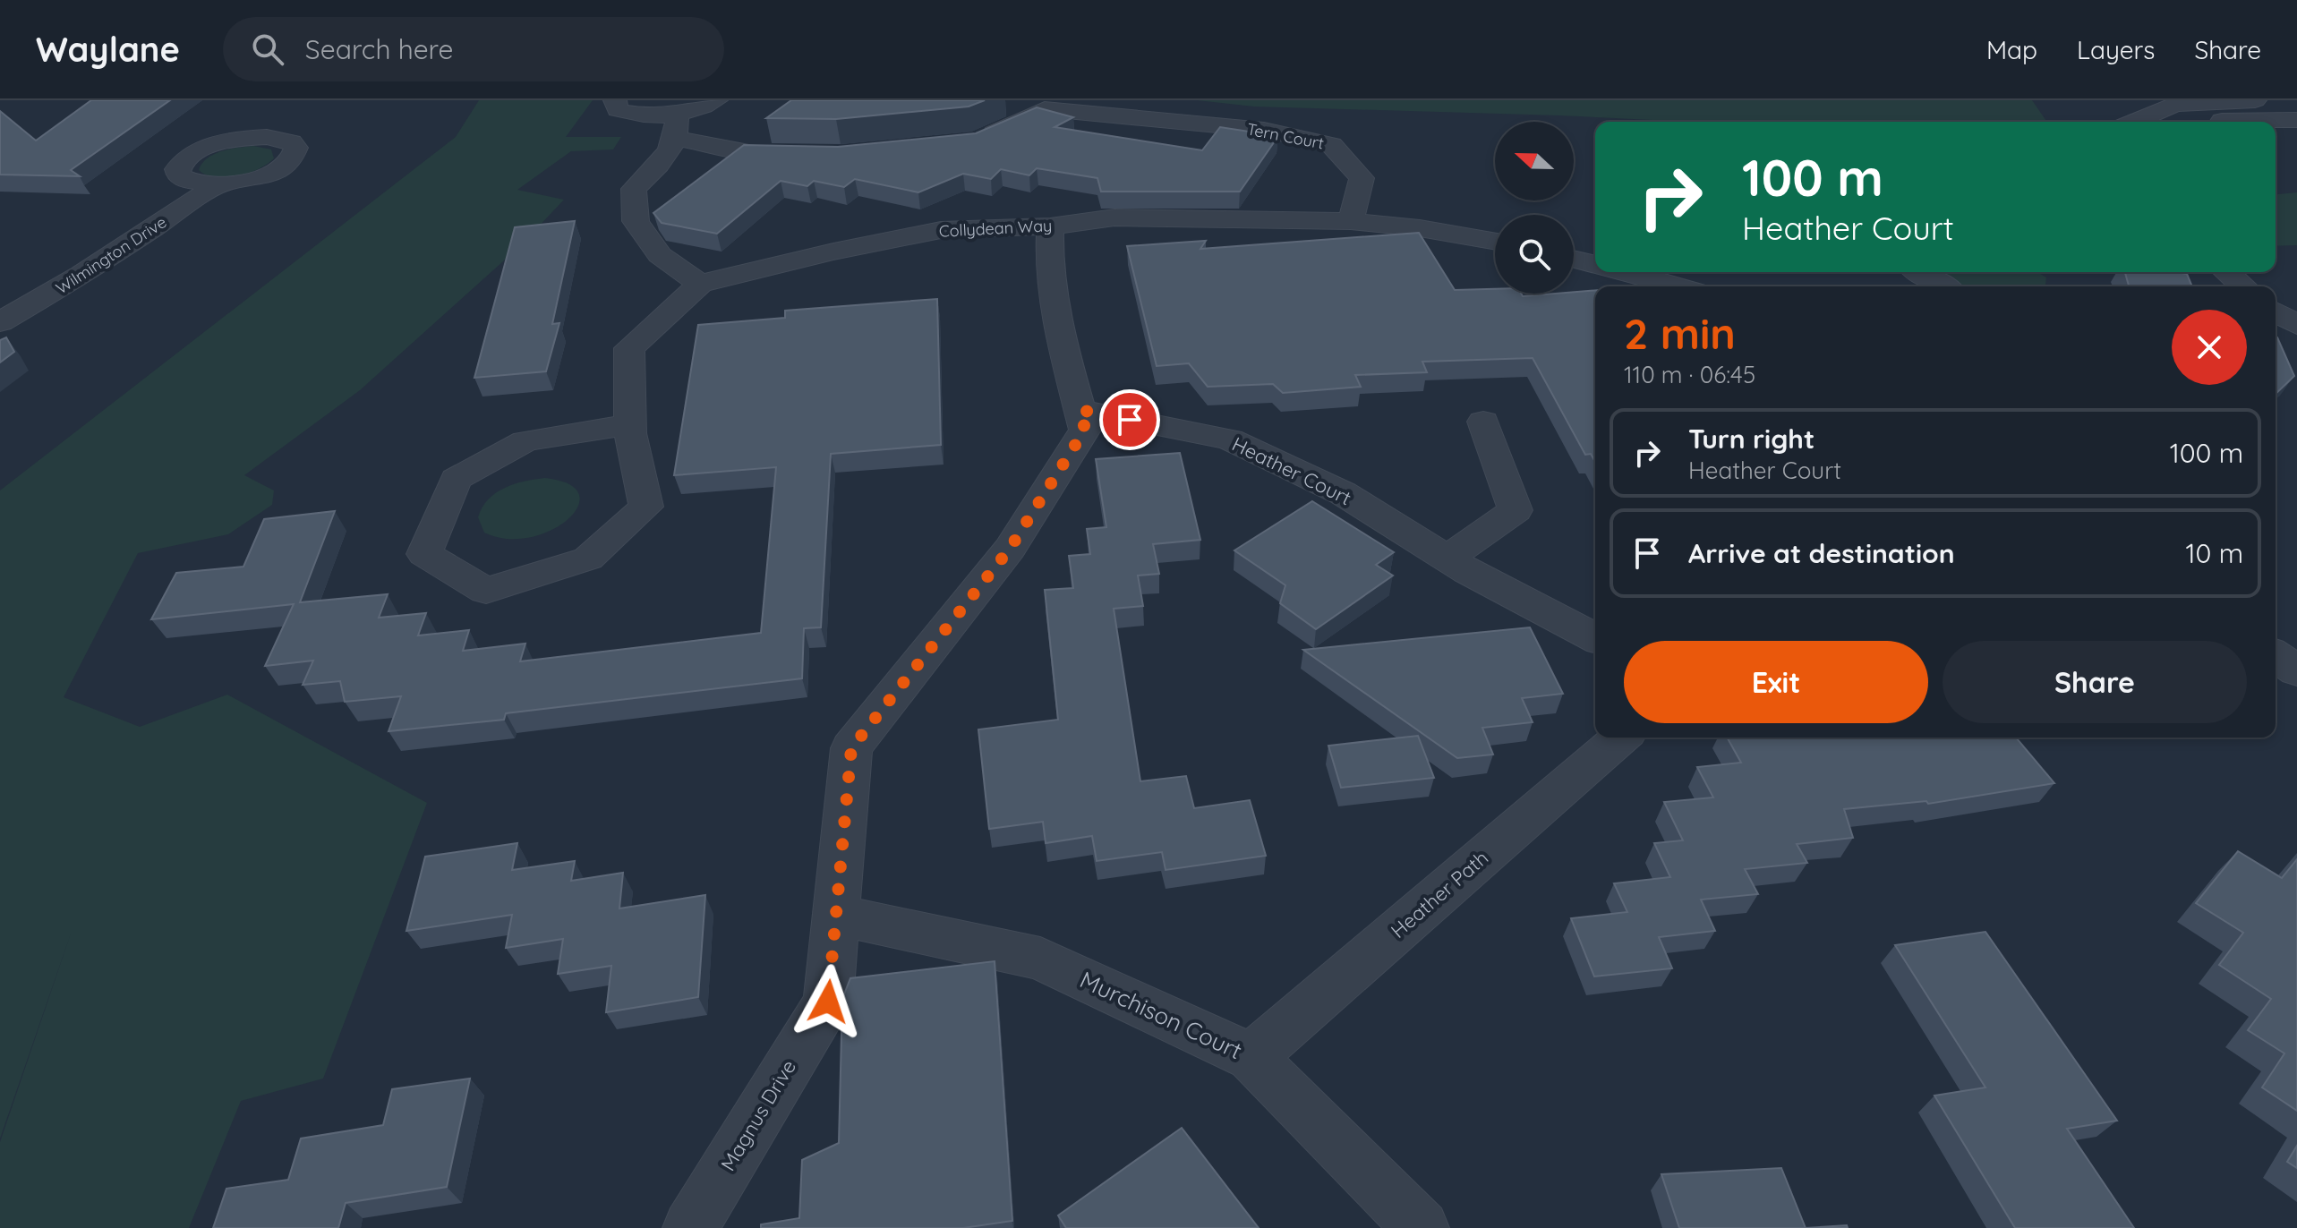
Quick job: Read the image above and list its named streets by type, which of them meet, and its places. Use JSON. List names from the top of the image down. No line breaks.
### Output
{"streets":{"street":["Tern Court","Collydean Way","Wilmington Drive","Heather Court","Heather Path","Murchison Court","Magnus Drive"]},"crossings":[["Tern Court","Collydean Way"],["Collydean Way","Magnus Drive"],["Heather Court","Magnus Drive"],["Heather Path","Murchison Court"],["Murchison Court","Magnus Drive"]],"north":"left","page":{"header":"Waylane","search":"Search here","nav":["Map","Layers","Share"],"turn":["100 m","Heather Court"],"heading":["2 min","110 m · 06:45"],"list":[{"name":"Turn right","note":"Heather Court","value":"100 m"},{"name":"Arrive at destination","value":"10 m"}],"buttons":["Exit","Share"]}}
